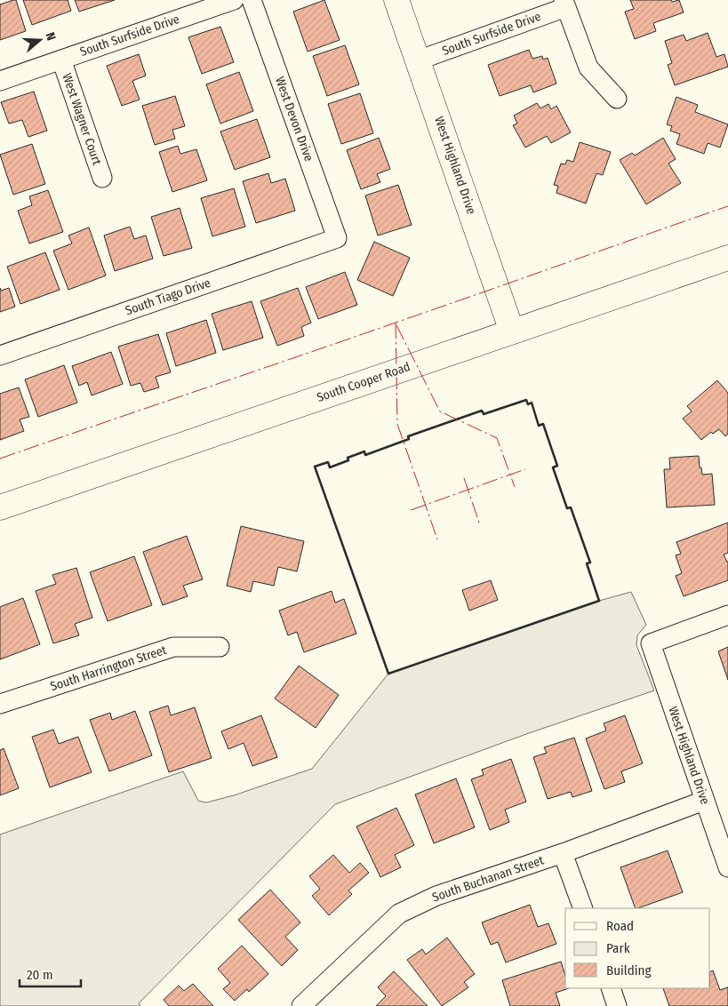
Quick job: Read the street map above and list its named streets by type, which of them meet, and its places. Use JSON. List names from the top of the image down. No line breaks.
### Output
{"streets":{"main road":["West Highland Drive","South Cooper Road"],"street":["South Surfside Drive","West Wagner Court","West Devon Drive","South Tiago Drive","South Harrington Street","South Buchanan Street"]},"crossings":[["South Surfside Drive","West Wagner Court"],["South Surfside Drive","West Highland Drive"],["West Devon Drive","South Tiago Drive"],["West Highland Drive","South Cooper Road"],["West Highland Drive","South Buchanan Street"]],"legend":["Road","Park","Building"],"scale_bar":"20 m","north":"right"}
